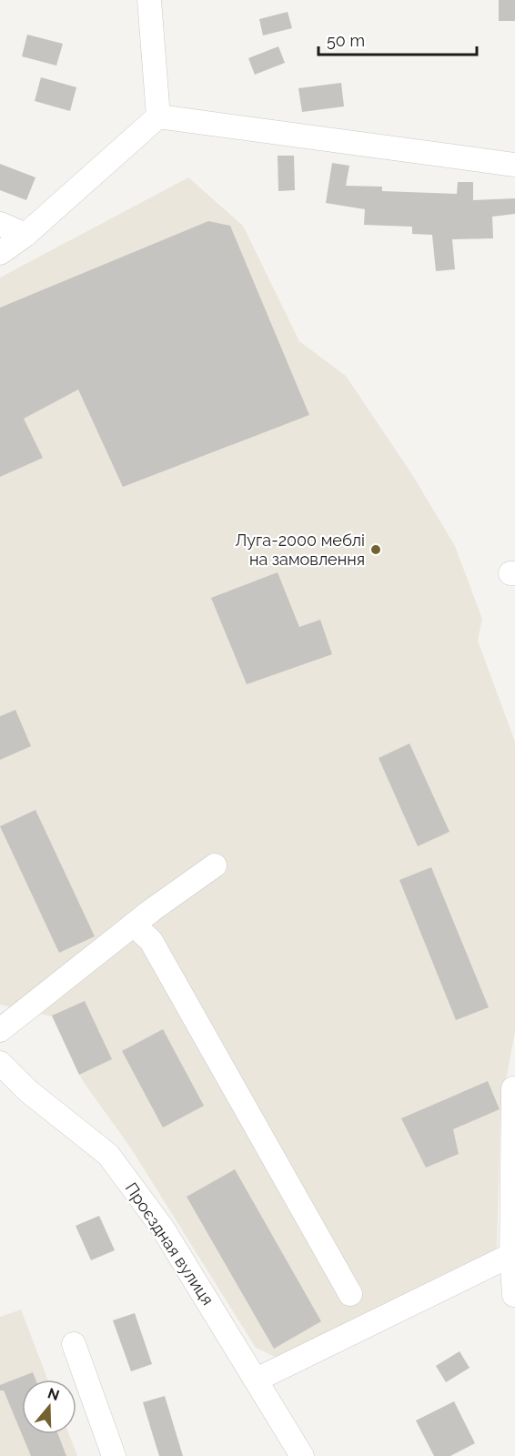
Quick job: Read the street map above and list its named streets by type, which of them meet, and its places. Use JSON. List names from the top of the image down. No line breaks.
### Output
{"streets":{"street":["Проєздная вулиця"]},"places":["Луга-2000 меблі на замовлення"],"scale_bar":"50 m","north":"top"}
